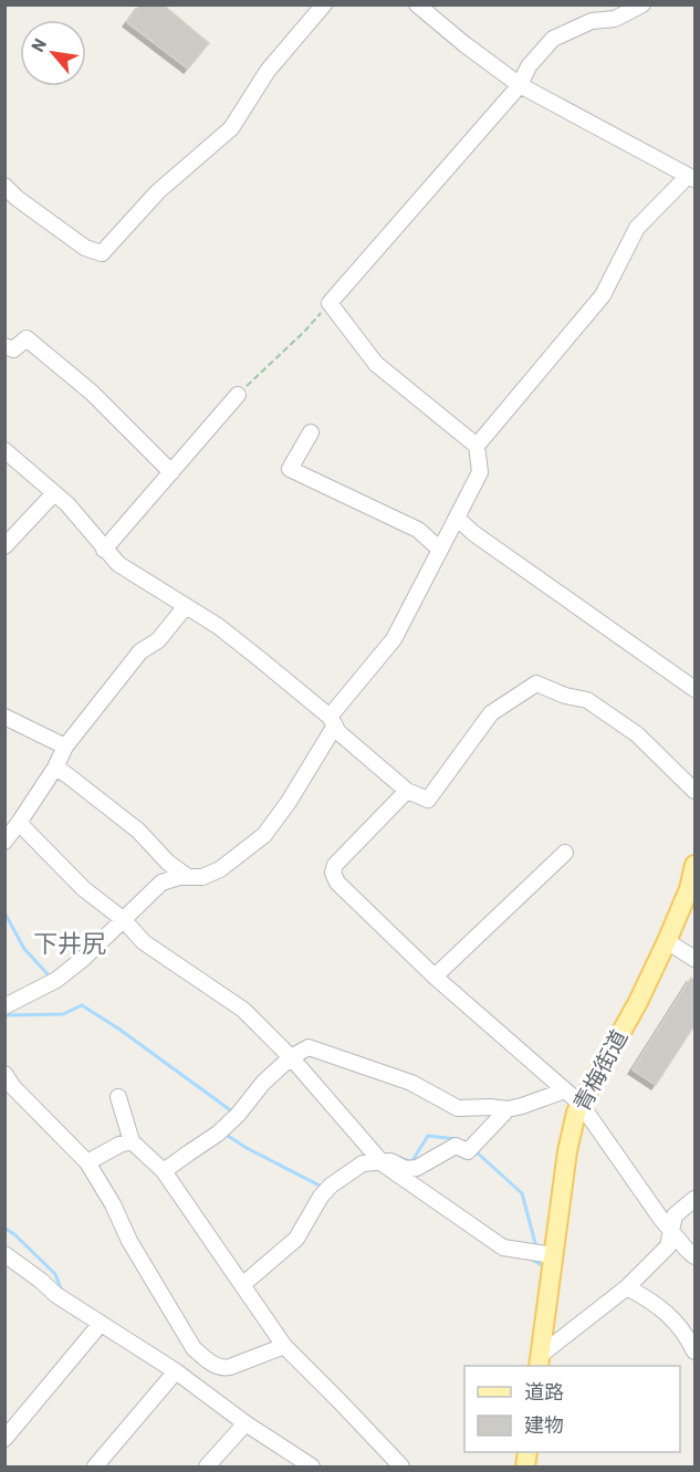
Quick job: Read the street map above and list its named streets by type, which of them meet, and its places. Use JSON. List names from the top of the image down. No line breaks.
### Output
{"streets":{"main road":["青梅街道"]},"districts":["下井尻"],"legend":["道路","建物"],"north":"top left"}
